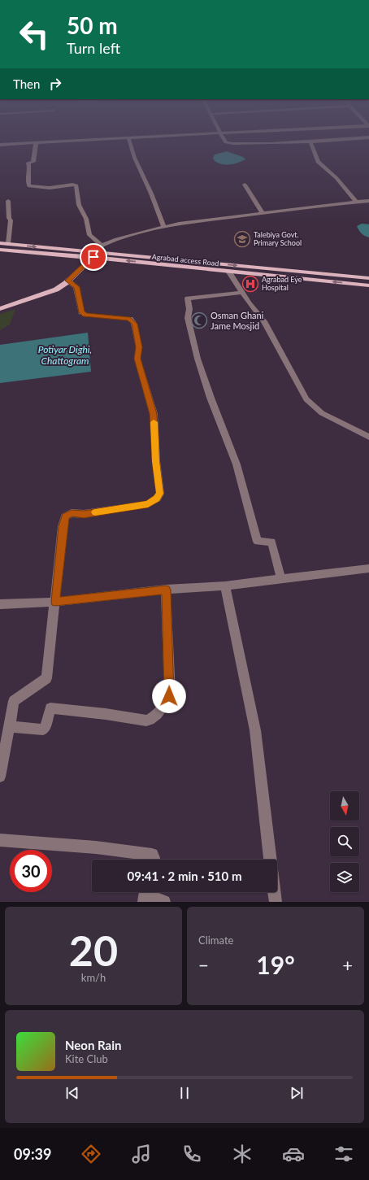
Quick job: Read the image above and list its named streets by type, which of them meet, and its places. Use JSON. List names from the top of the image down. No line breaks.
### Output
{"streets":{"main road":["Agrabad access Road"]},"water":["Potiyar Dighi, Chattogram"],"places":{"school or university":["Talebiya Govt. Primary School"],"hospital":["Agrabad Eye Hospital"],"mosque":["Osman Ghani Jame Mosjid"]},"north":"bottom","page":{"turn":["50 m","Turn left"],"then":"Then","limit":"30","trip":"09:41 · 2 min · 510 m","tile":[["20","km/h"],"Climate"],"heat":["−","19°","+"],"song":["Neon Rain","Kite Club"],"tabs":"09:39"}}
